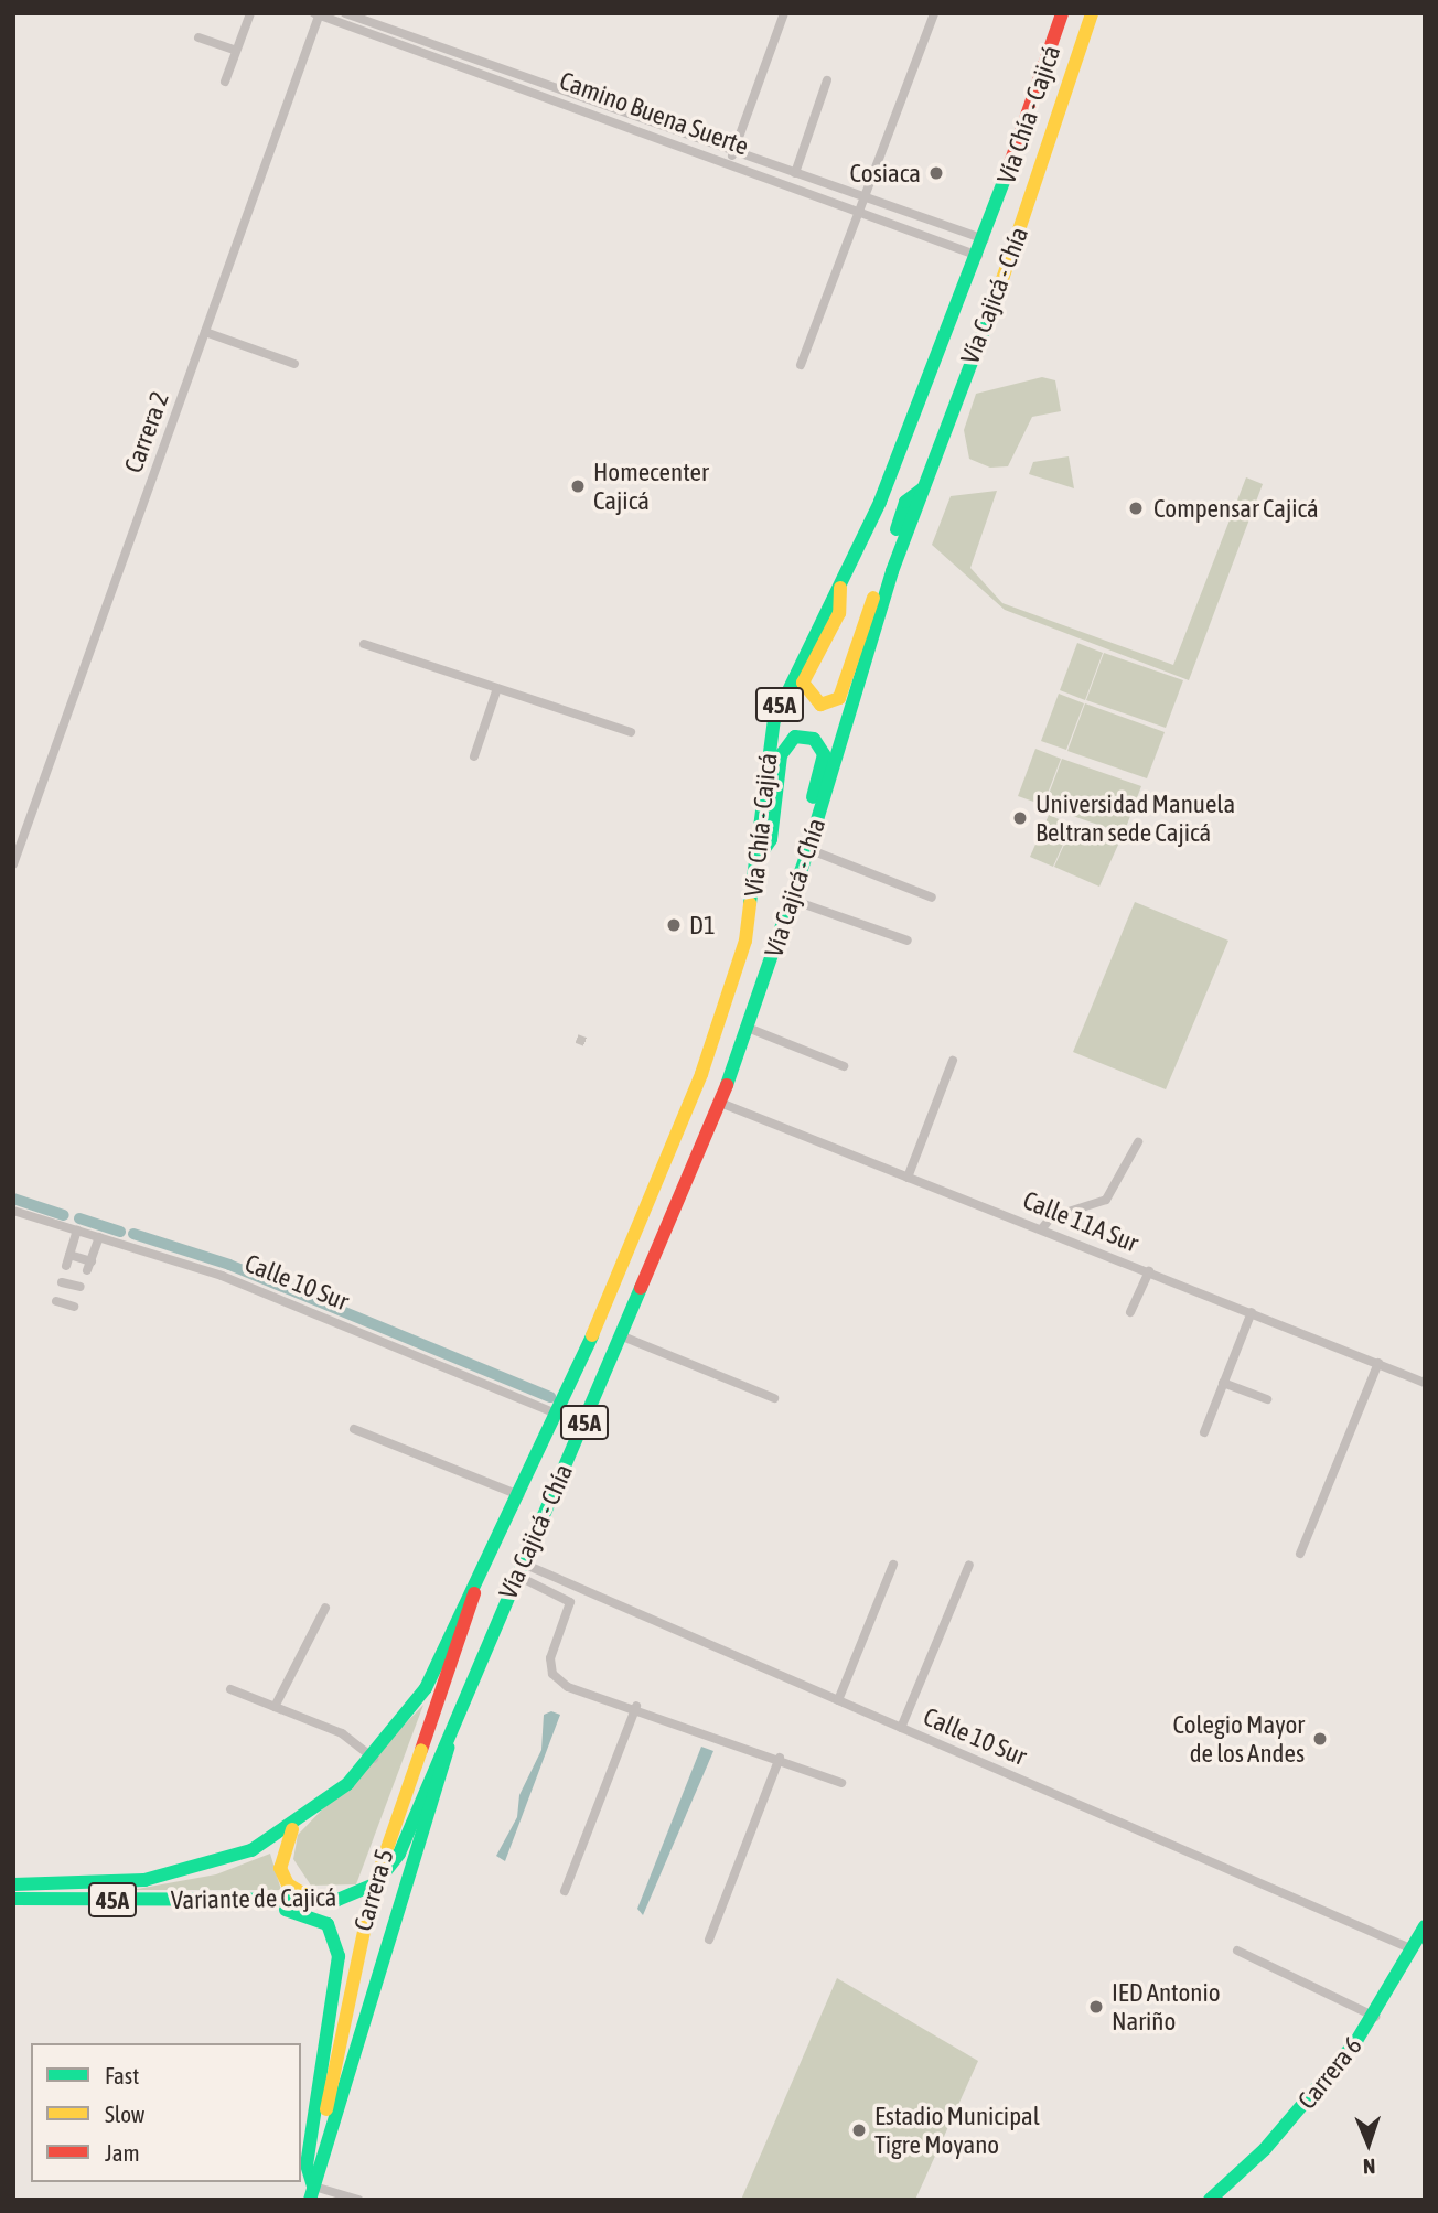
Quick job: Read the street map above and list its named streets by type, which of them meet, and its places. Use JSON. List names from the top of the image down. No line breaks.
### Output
{"streets":{"main road":["Vía Chía - Cajicá","Vía Cajicá - Chía","45A","Carrera 5","Variante de Cajicá","Carrera 6"],"street":["Camino Buena Suerte","Carrera 2","Calle 11A Sur","Calle 10 Sur"]},"crossings":[["Camino Buena Suerte","Vía Chía - Cajicá"],["Camino Buena Suerte","Carrera 2"],["Vía Chía - Cajicá","Calle 10 Sur"],["Vía Chía - Cajicá","Carrera 5"],["Vía Chía - Cajicá","Variante de Cajicá"],["Vía Cajicá - Chía","Calle 11A Sur"],["Vía Cajicá - Chía","Calle 10 Sur"],["Vía Cajicá - Chía","Carrera 5"],["Vía Cajicá - Chía","Variante de Cajicá"],["Calle 10 Sur","Carrera 6"],["Carrera 5","Variante de Cajicá"]],"places":["Cosiaca","Homecenter Cajicá","Compensar Cajicá","Universidad Manuela Beltran sede Cajicá","D1","Colegio Mayor de los Andes","IED Antonio Nariño","Estadio Municipal Tigre Moyano"],"legend":["Fast","Slow","Jam"],"north":"bottom"}
